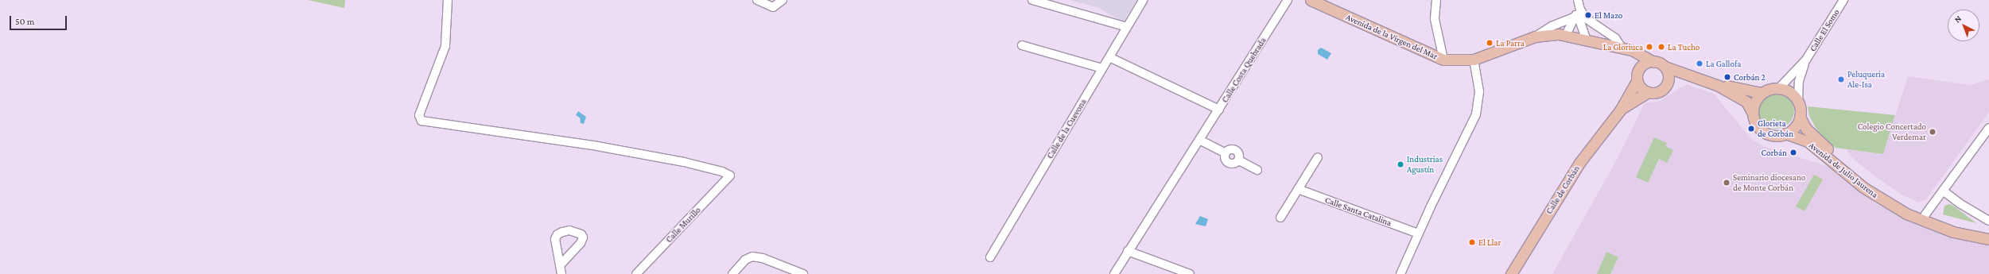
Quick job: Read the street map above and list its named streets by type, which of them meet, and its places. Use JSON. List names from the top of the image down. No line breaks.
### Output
{"streets":{"main road":["Avenida de la Virgen del Mar","Avenida de Julio Jaurena","Calle de Corbán"],"street":["Calle El Somo","Calle Costa Quebrada","Calle de la Cuevona","Calle Santa Catalina","Calle Murillo"]},"crossings":[["Calle El Somo","Avenida de Julio Jaurena"],["Avenida de la Virgen del Mar","Calle de Corbán"]],"places":["El Mazo","La Parra","La Gloriuca","La Tucho","La Gallofa","Corbán 2","Peluqueria Ale-Isa","Glorieta de Corbán","Colegio Concertado Verdemar","Corbán","Industrias Agustín","Seminario diocesano de Monte Corbán","El Llar"],"scale_bar":"50 m","north":"top left"}
